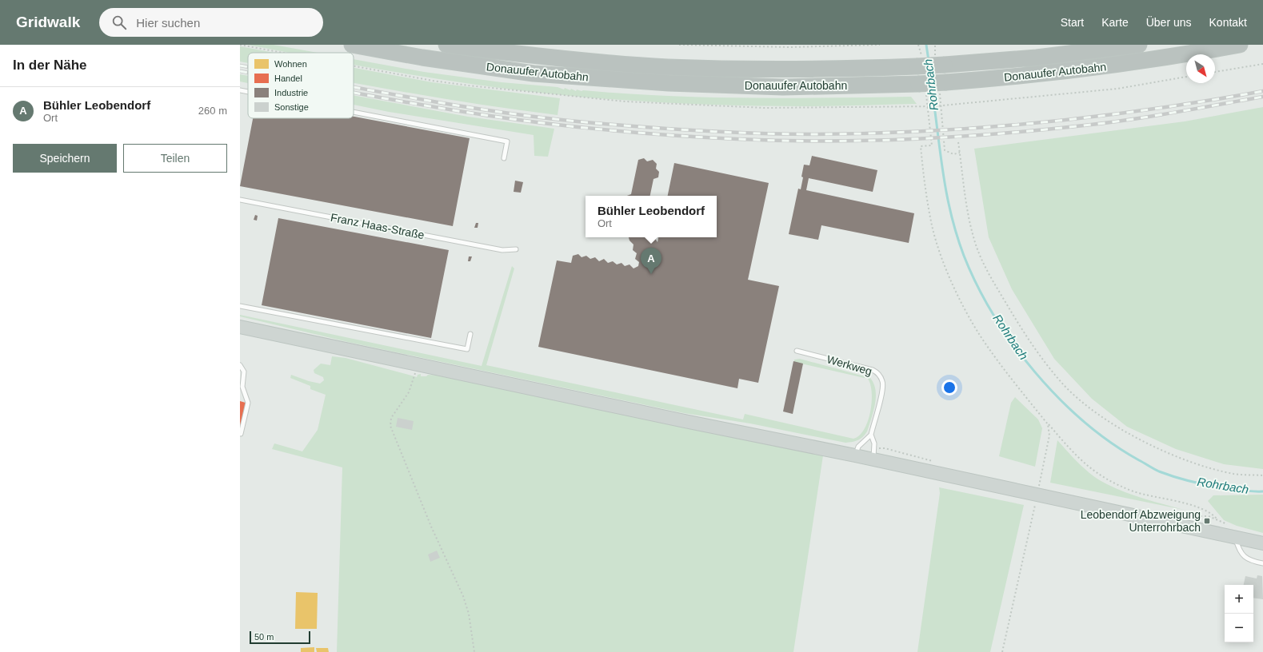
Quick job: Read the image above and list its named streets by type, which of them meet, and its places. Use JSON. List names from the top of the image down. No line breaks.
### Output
{"streets":{"highway":["Donauufer Autobahn"],"lane":["Franz Haas-Straße","Werkweg"]},"water":["Rohrbach"],"places":{"transit":["Leobendorf Abzweigung Unterrohrbach"]},"legend":["Wohnen","Handel","Industrie","Sonstige"],"scale_bar":"50 m","north":"bottom right","page":{"header":"Gridwalk","search":"Hier suchen","nav":["Start","Karte","Über uns","Kontakt"],"heading":"In der Nähe","list":[{"mark":"A","name":"Bühler Leobendorf","note":"Ort","value":"260 m"}],"buttons":["Speichern","Teilen"],"popup":["Bühler Leobendorf","Ort"],"pins":"A","map_buttons":["+","−"],"scale":"50 m"}}
